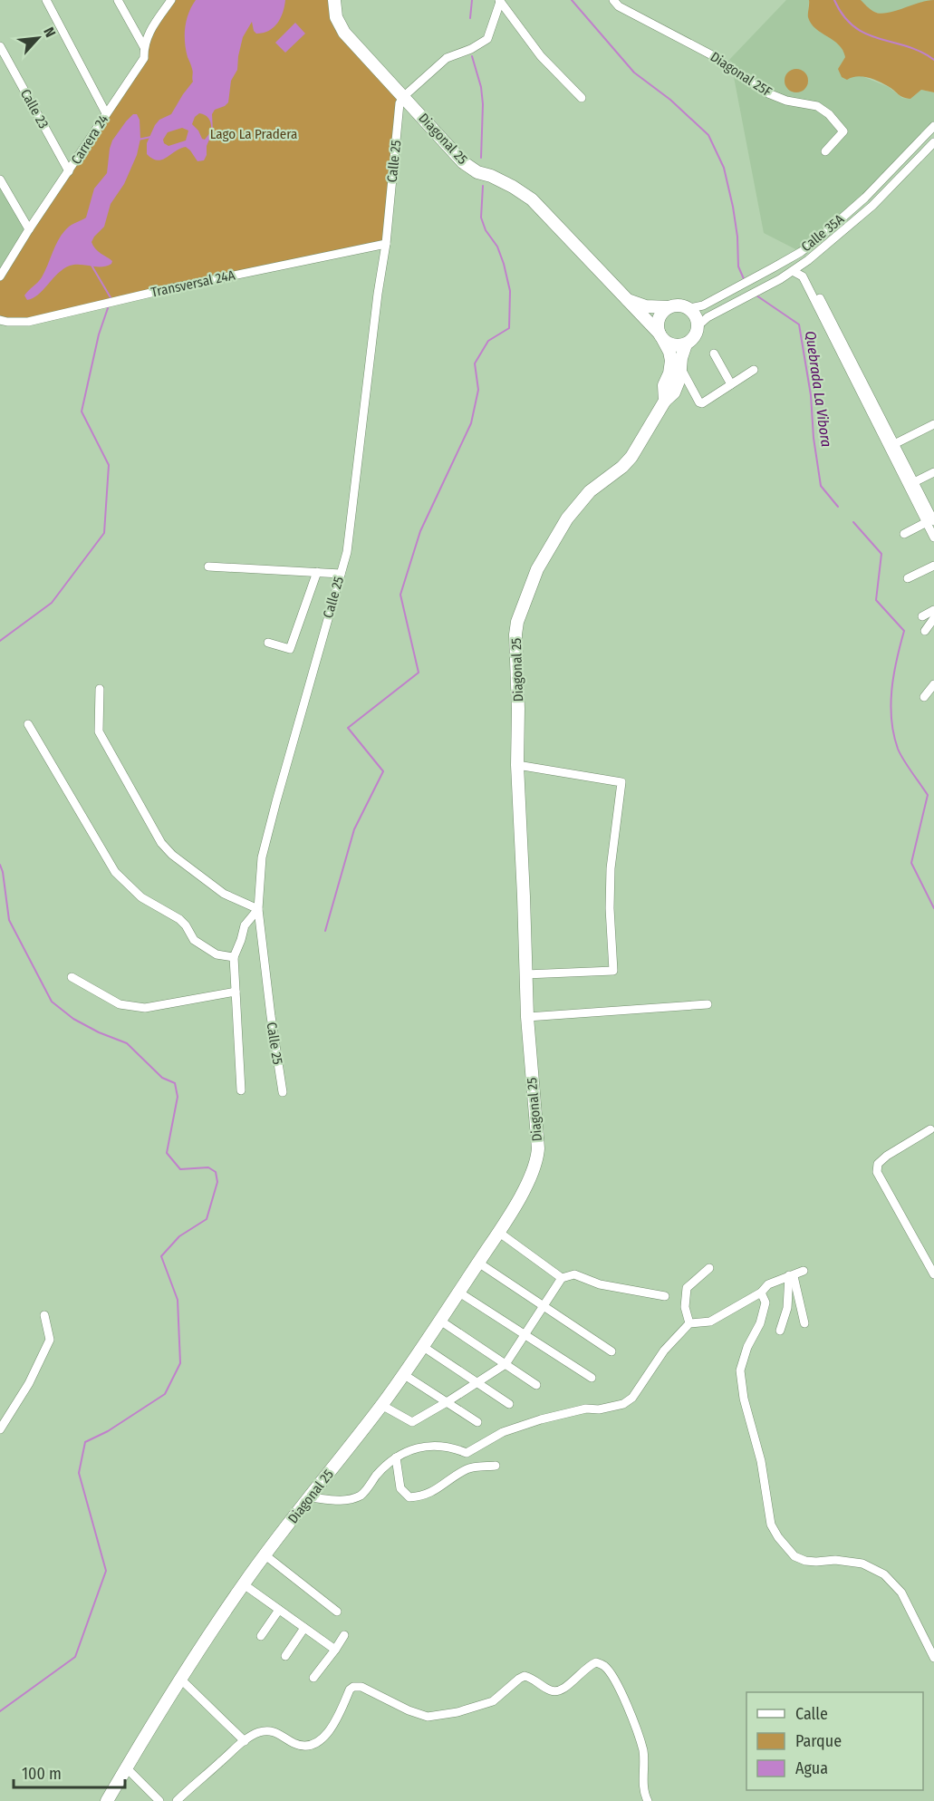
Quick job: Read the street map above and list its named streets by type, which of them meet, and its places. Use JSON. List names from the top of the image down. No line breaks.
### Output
{"streets":{"street":["Diagonal 25F","Calle 23","Diagonal 25","Carrera 24","Calle 25","Calle 35A","Transversal 24A"]},"crossings":[["Calle 23","Carrera 24"],["Diagonal 25","Calle 25"],["Diagonal 25","Calle 35A"],["Calle 25","Transversal 24A"]],"water":["Quebrada La Vibora"],"parks":["Lago La Pradera"],"legend":["Calle","Parque","Agua"],"scale_bar":"100 m","north":"top right"}
